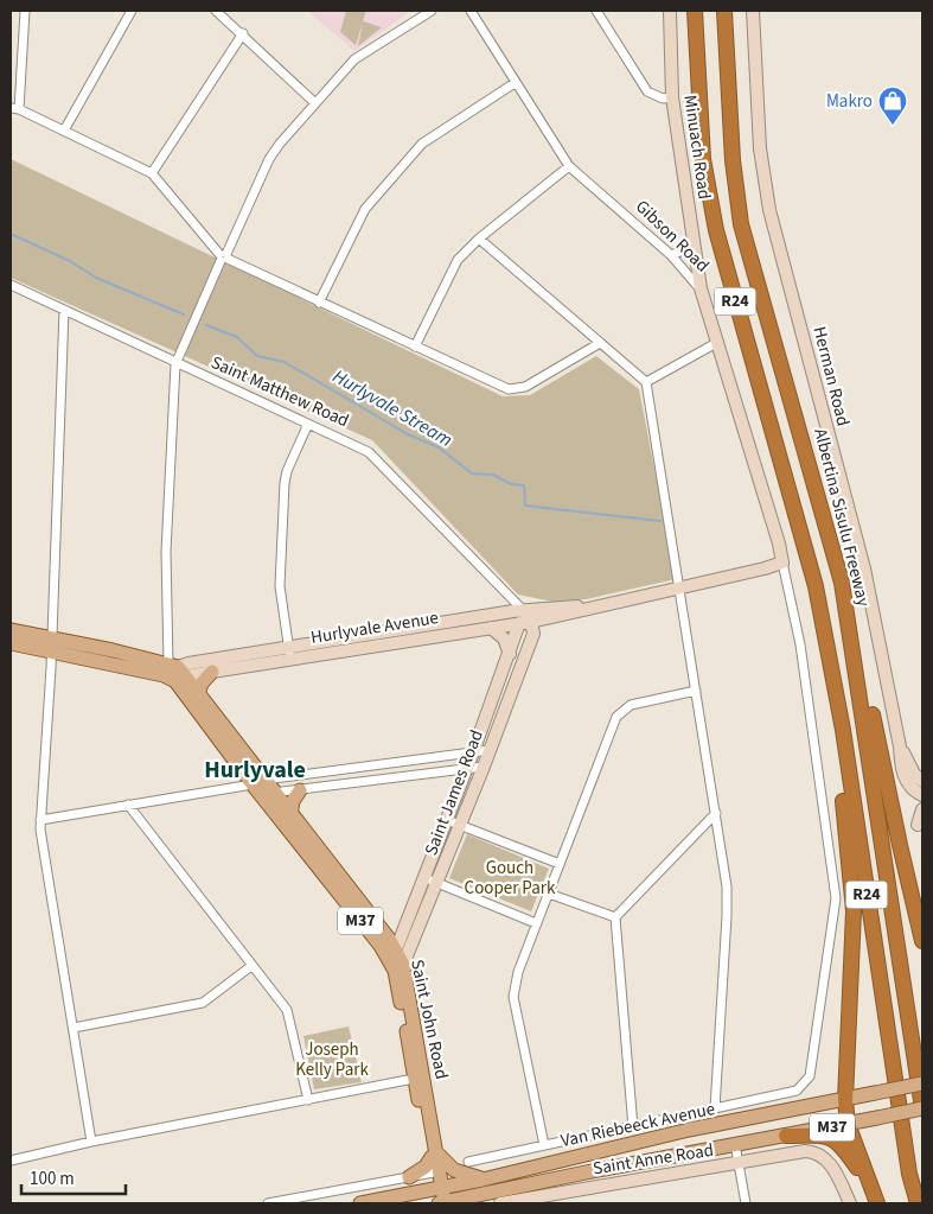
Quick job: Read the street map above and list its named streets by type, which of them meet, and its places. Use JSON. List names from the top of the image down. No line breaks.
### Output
{"streets":{"highway":["R24","Albertina Sisulu Freeway"],"main road":["Hurlyvale Avenue","M37","Saint John Road","Van Riebeeck Avenue"],"street":["Minuach Road","Gibson Road","Herman Road","Saint Matthew Road","Saint James Road","Saint Anne Road"]},"crossings":[["Minuach Road","Gibson Road"],["Gibson Road","Hurlyvale Avenue"],["Saint Matthew Road","Hurlyvale Avenue"],["Saint Matthew Road","Saint James Road"],["Albertina Sisulu Freeway","Van Riebeeck Avenue"],["Hurlyvale Avenue","Saint James Road"],["Hurlyvale Avenue","Saint John Road"],["Saint James Road","Saint John Road"],["Saint John Road","Van Riebeeck Avenue"]],"districts":["Hurlyvale"],"water":["Hurlyvale Stream"],"parks":["Gouch Cooper Park","Joseph Kelly Park"],"places":{"shop":["Makro"]},"scale_bar":"100 m"}
